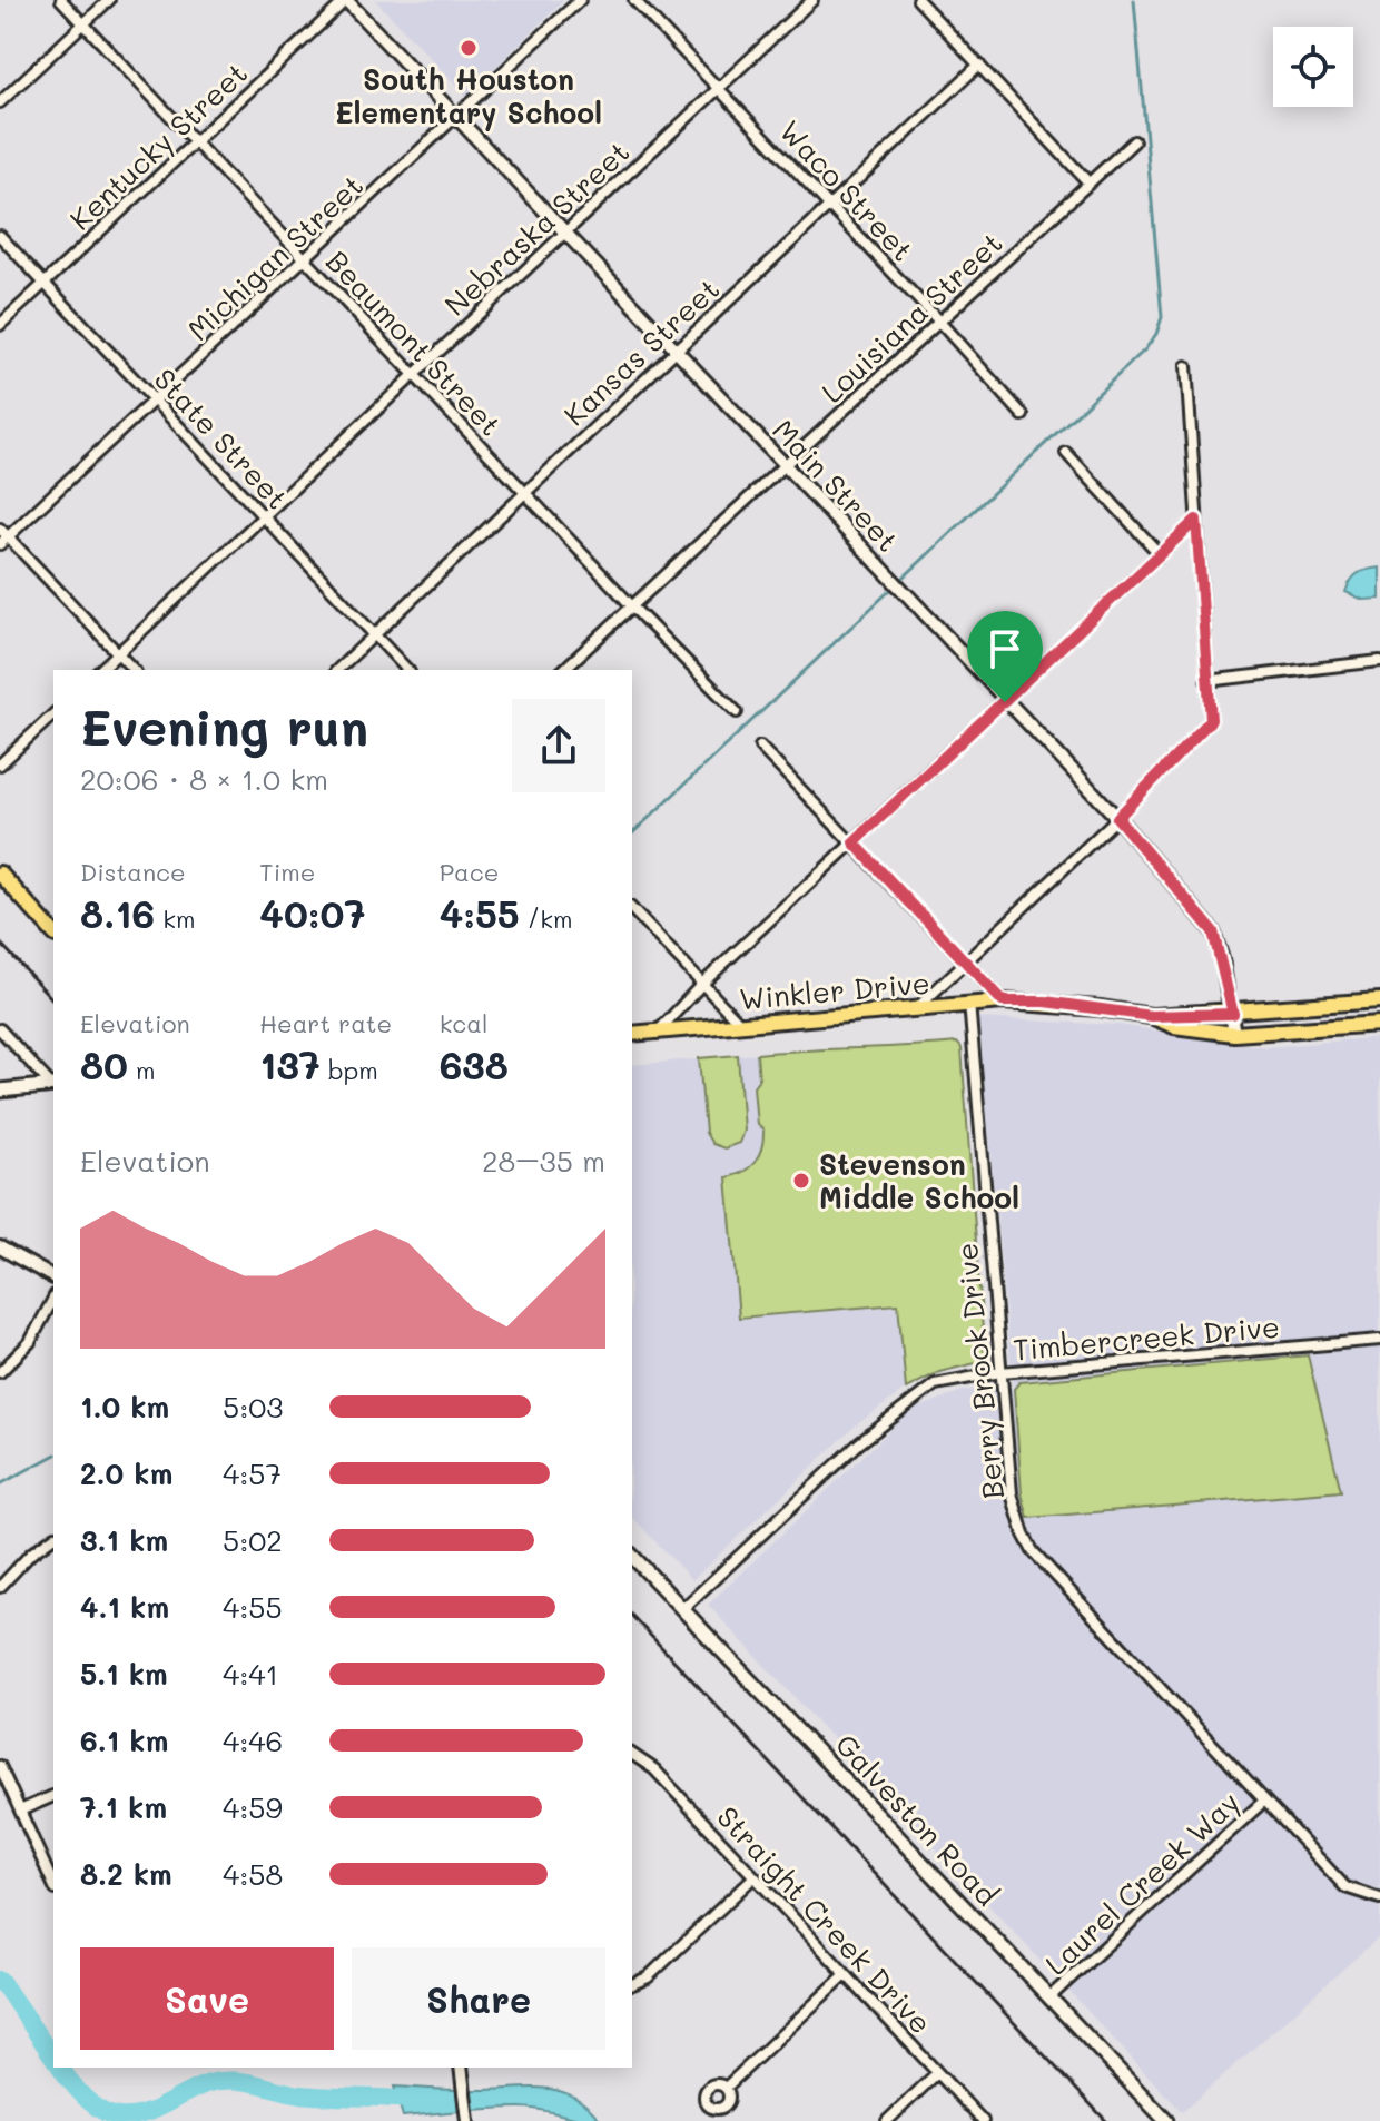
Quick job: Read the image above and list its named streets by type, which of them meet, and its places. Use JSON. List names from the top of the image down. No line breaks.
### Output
{"streets":{"main road":["Winkler Drive","Galveston Road"],"street":["Kentucky Street","Waco Street","Nebraska Street","Michigan Street","Louisiana Street","Beaumont Street","Kansas Street","State Street","Main Street","Timbercreek Drive","Berry Brook Drive","Laurel Creek Way","Straight Creek Drive"]},"crossings":[["Kentucky Street","Beaumont Street"],["Kentucky Street","State Street"],["Kentucky Street","Main Street"],["Waco Street","Nebraska Street"],["Waco Street","Louisiana Street"],["Waco Street","Kansas Street"],["Nebraska Street","Beaumont Street"],["Nebraska Street","State Street"],["Nebraska Street","Main Street"],["Michigan Street","Beaumont Street"],["Michigan Street","State Street"],["Michigan Street","Main Street"],["Louisiana Street","Beaumont Street"],["Louisiana Street","Main Street"],["Beaumont Street","Kansas Street"],["Kansas Street","State Street"],["Kansas Street","Main Street"],["Main Street","Winkler Drive"],["Winkler Drive","Berry Brook Drive"],["Timbercreek Drive","Berry Brook Drive"],["Timbercreek Drive","Galveston Road"],["Berry Brook Drive","Laurel Creek Way"],["Galveston Road","Laurel Creek Way"]],"places":["South Houston Elementary School","Stevenson Middle School"],"page":{"heading":["Evening run","20:06 · 8 × 1.0 km"],"stats":[["Distance","8.16 km"],["Time","40:07"],["Pace","4:55 /km"],["Elevation","80 m"],["Heart rate","137 bpm"],["kcal","638"]],"chart":["Elevation","28–35 m"],"list":[{"name":"1.0 km","note":"5:03"},{"name":"2.0 km","note":"4:57"},{"name":"3.1 km","note":"5:02"},{"name":"4.1 km","note":"4:55"},{"name":"5.1 km","note":"4:41"},{"name":"6.1 km","note":"4:46"},{"name":"7.1 km","note":"4:59"},{"name":"8.2 km","note":"4:58"}],"buttons":["Save","Share"]}}
